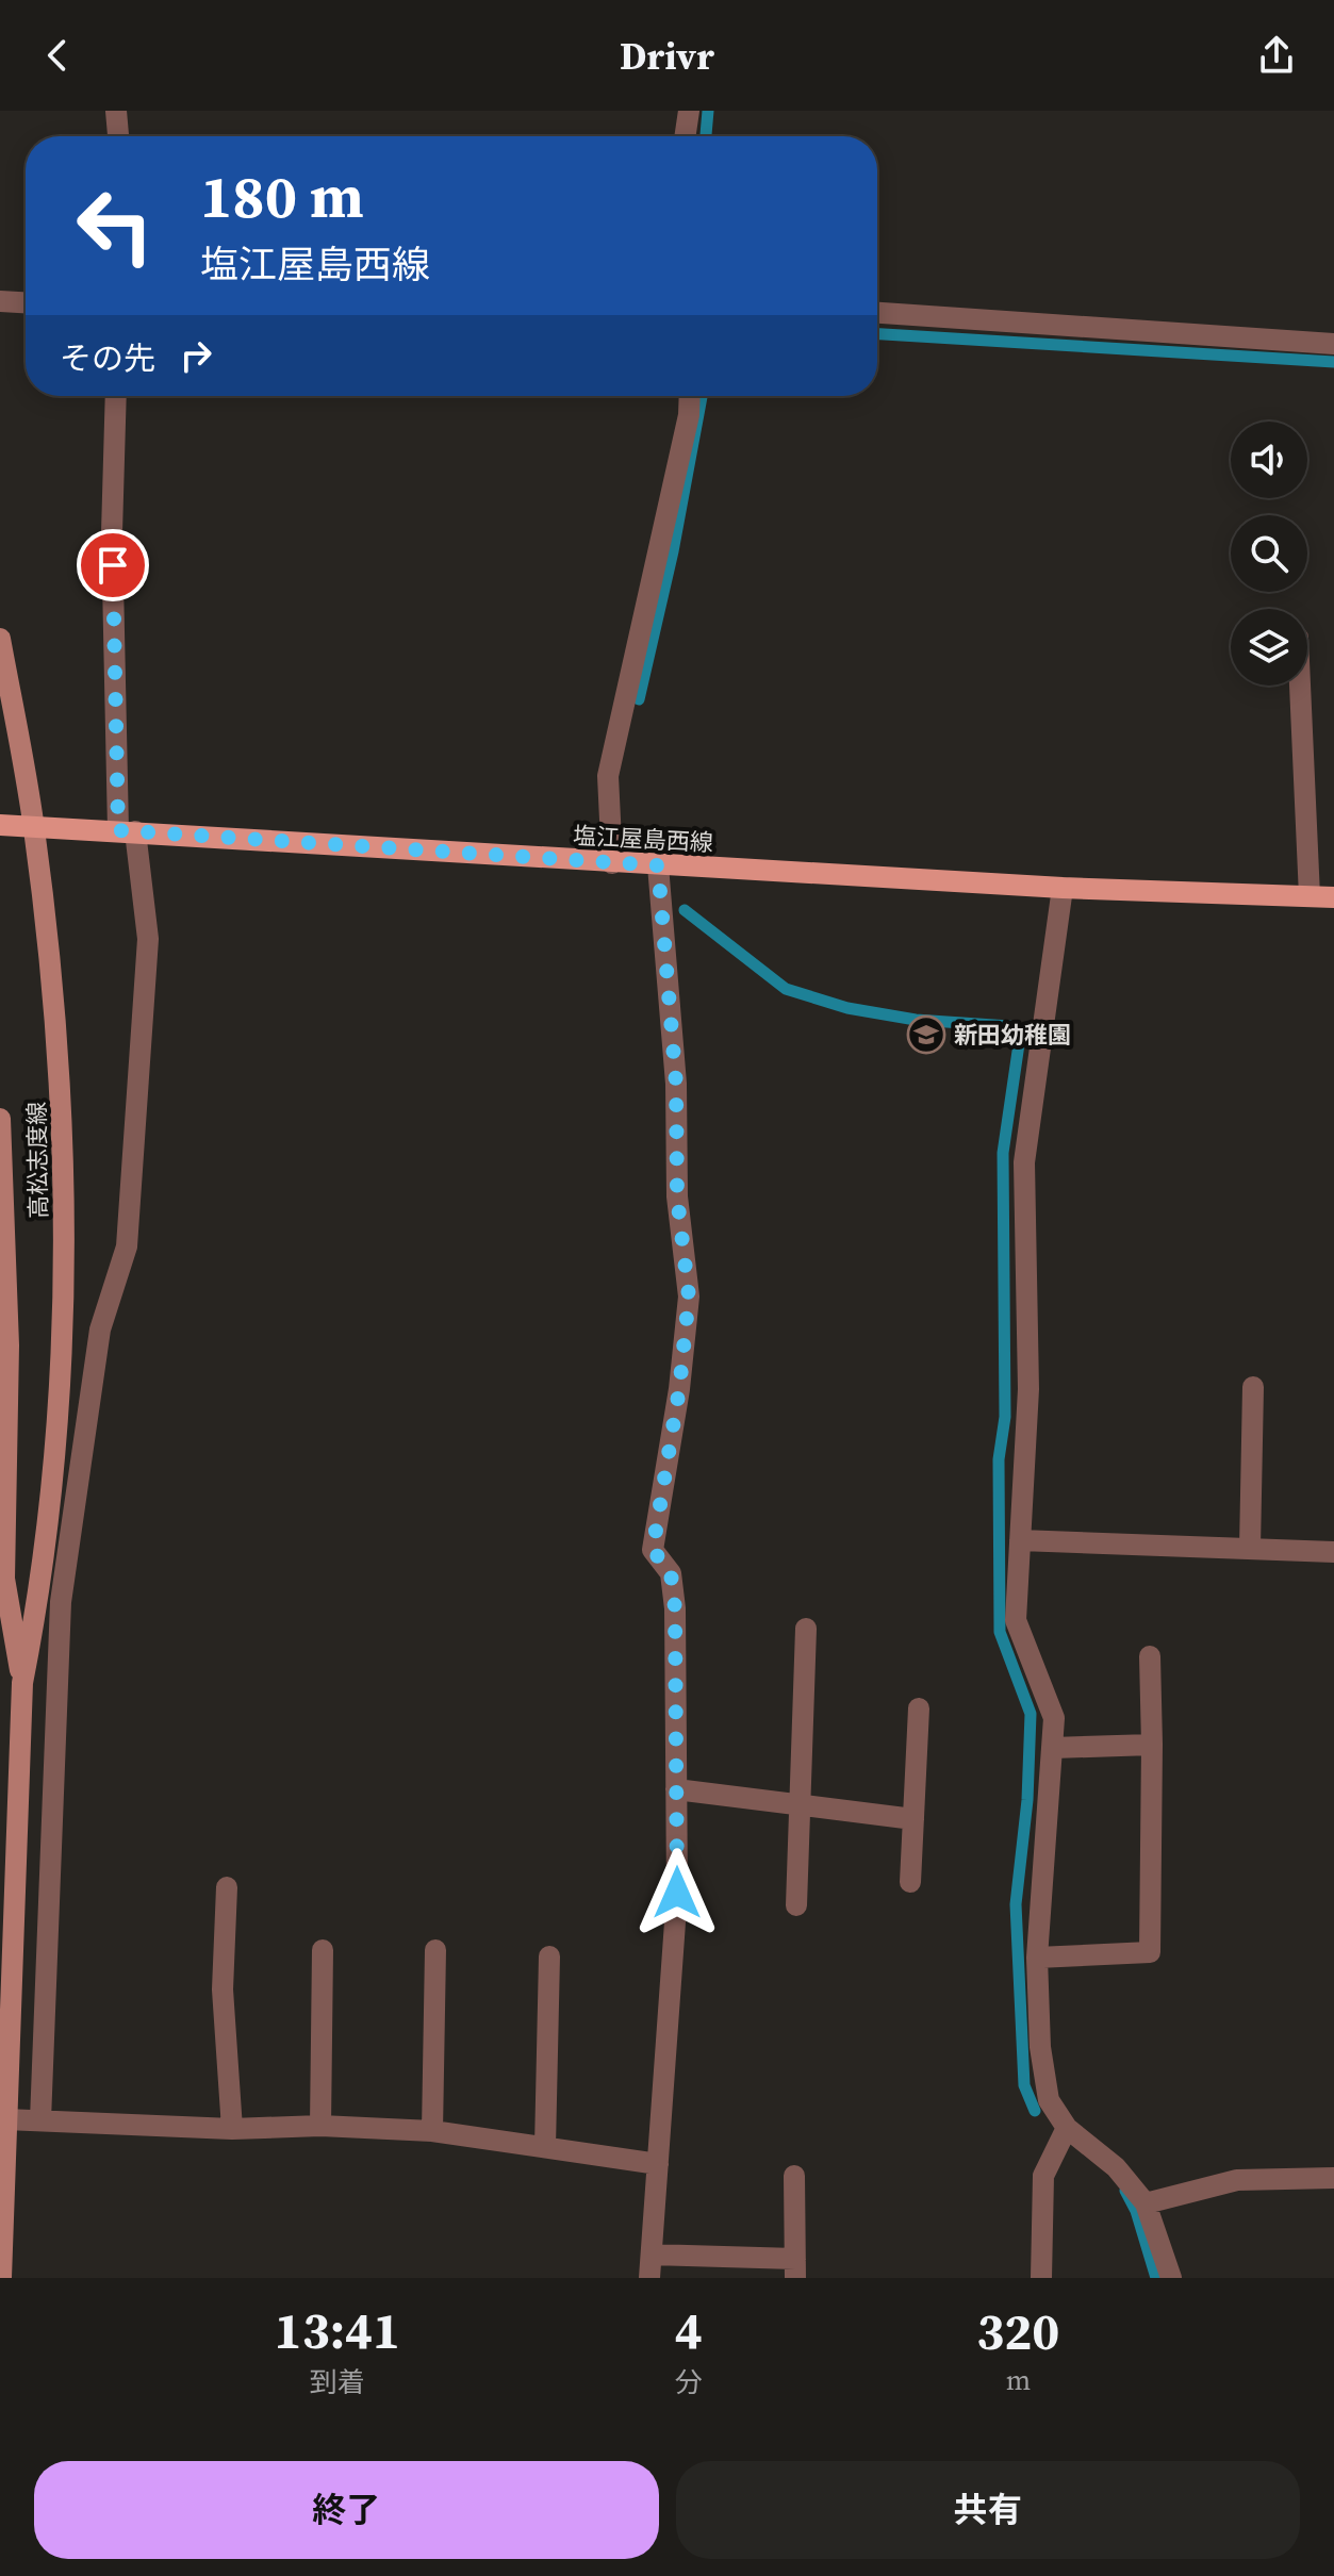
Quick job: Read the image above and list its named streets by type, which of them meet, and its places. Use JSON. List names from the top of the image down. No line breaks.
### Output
{"streets":{"main road":["塩江屋島西線","高松志度線"]},"crossings":[["塩江屋島西線","高松志度線"]],"places":{"school or university":["新田幼稚園"]},"page":{"header":"Drivr","turn":["180 m","塩江屋島西線"],"then":"その先","eta":["13:41","到着","4","分","320","m"],"buttons":["終了","共有"]}}
